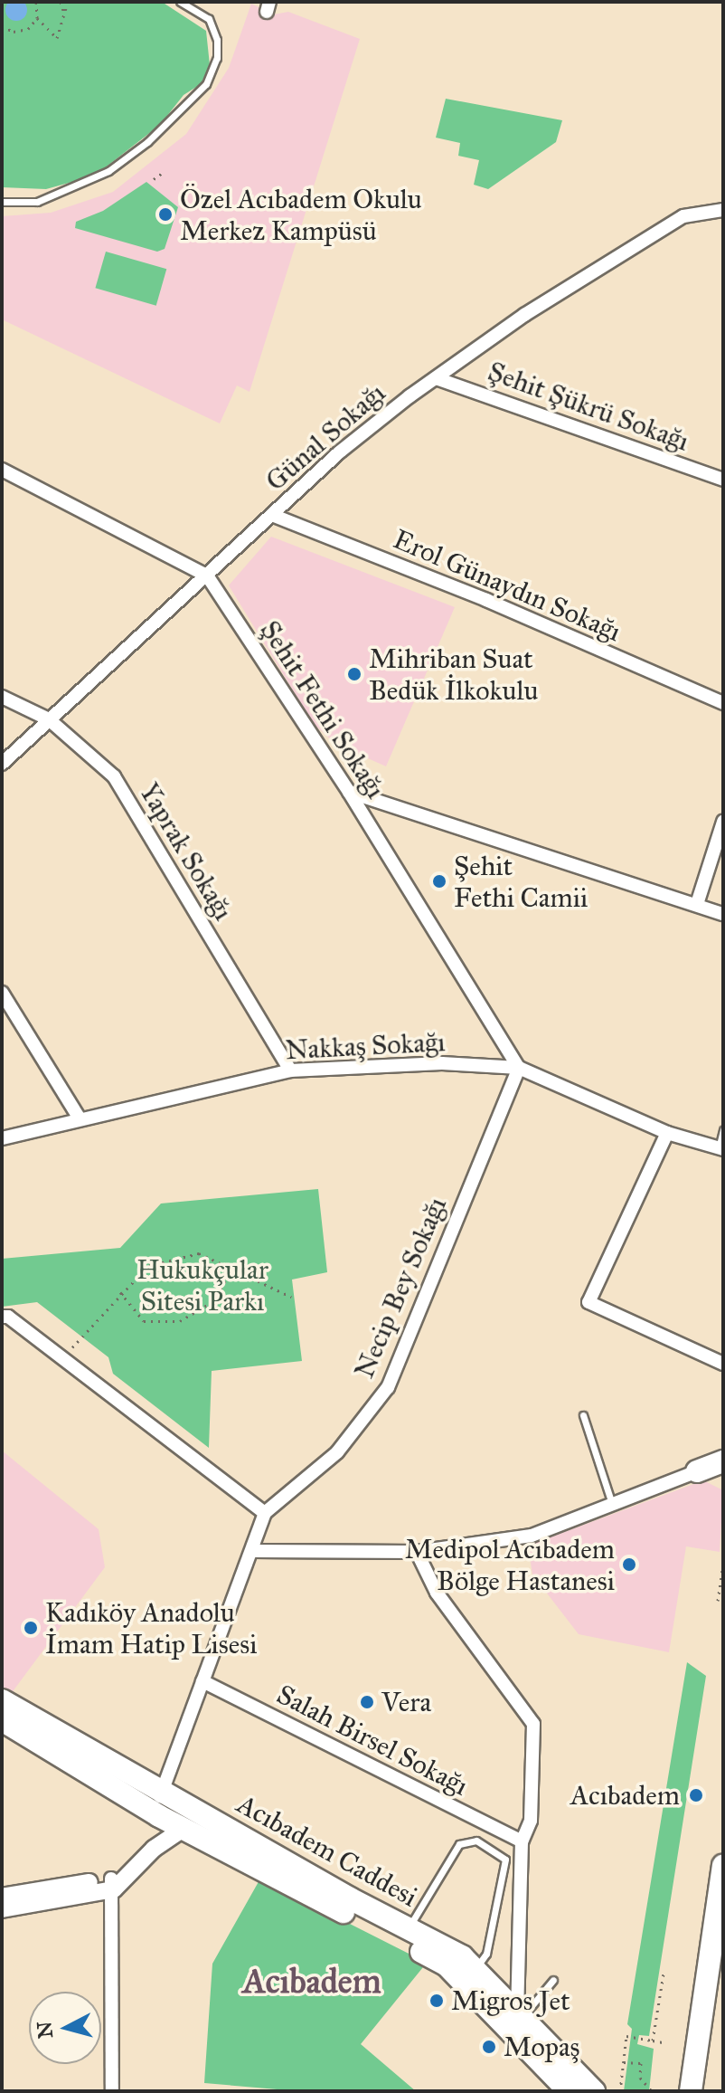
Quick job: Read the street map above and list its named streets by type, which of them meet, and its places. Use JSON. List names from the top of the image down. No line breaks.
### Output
{"streets":{"main road":["Acıbadem Caddesi"],"street":["Şehit Şükrü Sokağı","Günal Sokağı","Erol Günaydın Sokağı","Şehit Fethi Sokağı","Yaprak Sokağı","Nakkaş Sokağı","Necip Bey Sokağı","Salah Birsel Sokağı"]},"crossings":[["Şehit Şükrü Sokağı","Günal Sokağı"],["Günal Sokağı","Erol Günaydın Sokağı"],["Günal Sokağı","Şehit Fethi Sokağı"],["Günal Sokağı","Yaprak Sokağı"],["Şehit Fethi Sokağı","Nakkaş Sokağı"],["Şehit Fethi Sokağı","Necip Bey Sokağı"],["Yaprak Sokağı","Nakkaş Sokağı"],["Nakkaş Sokağı","Necip Bey Sokağı"]],"districts":["Acıbadem"],"parks":["Hukukçular Sitesi Parkı"],"places":["Özel Acıbadem Okulu Merkez Kampüsü","Mihriban Suat Bedük İlkokulu","Şehit Fethi Camii","Medipol Acıbadem Bölge Hastanesi","Kadıköy Anadolu İmam Hatip Lisesi","Vera","Acıbadem","Migros Jet","Mopaş"],"north":"left"}
